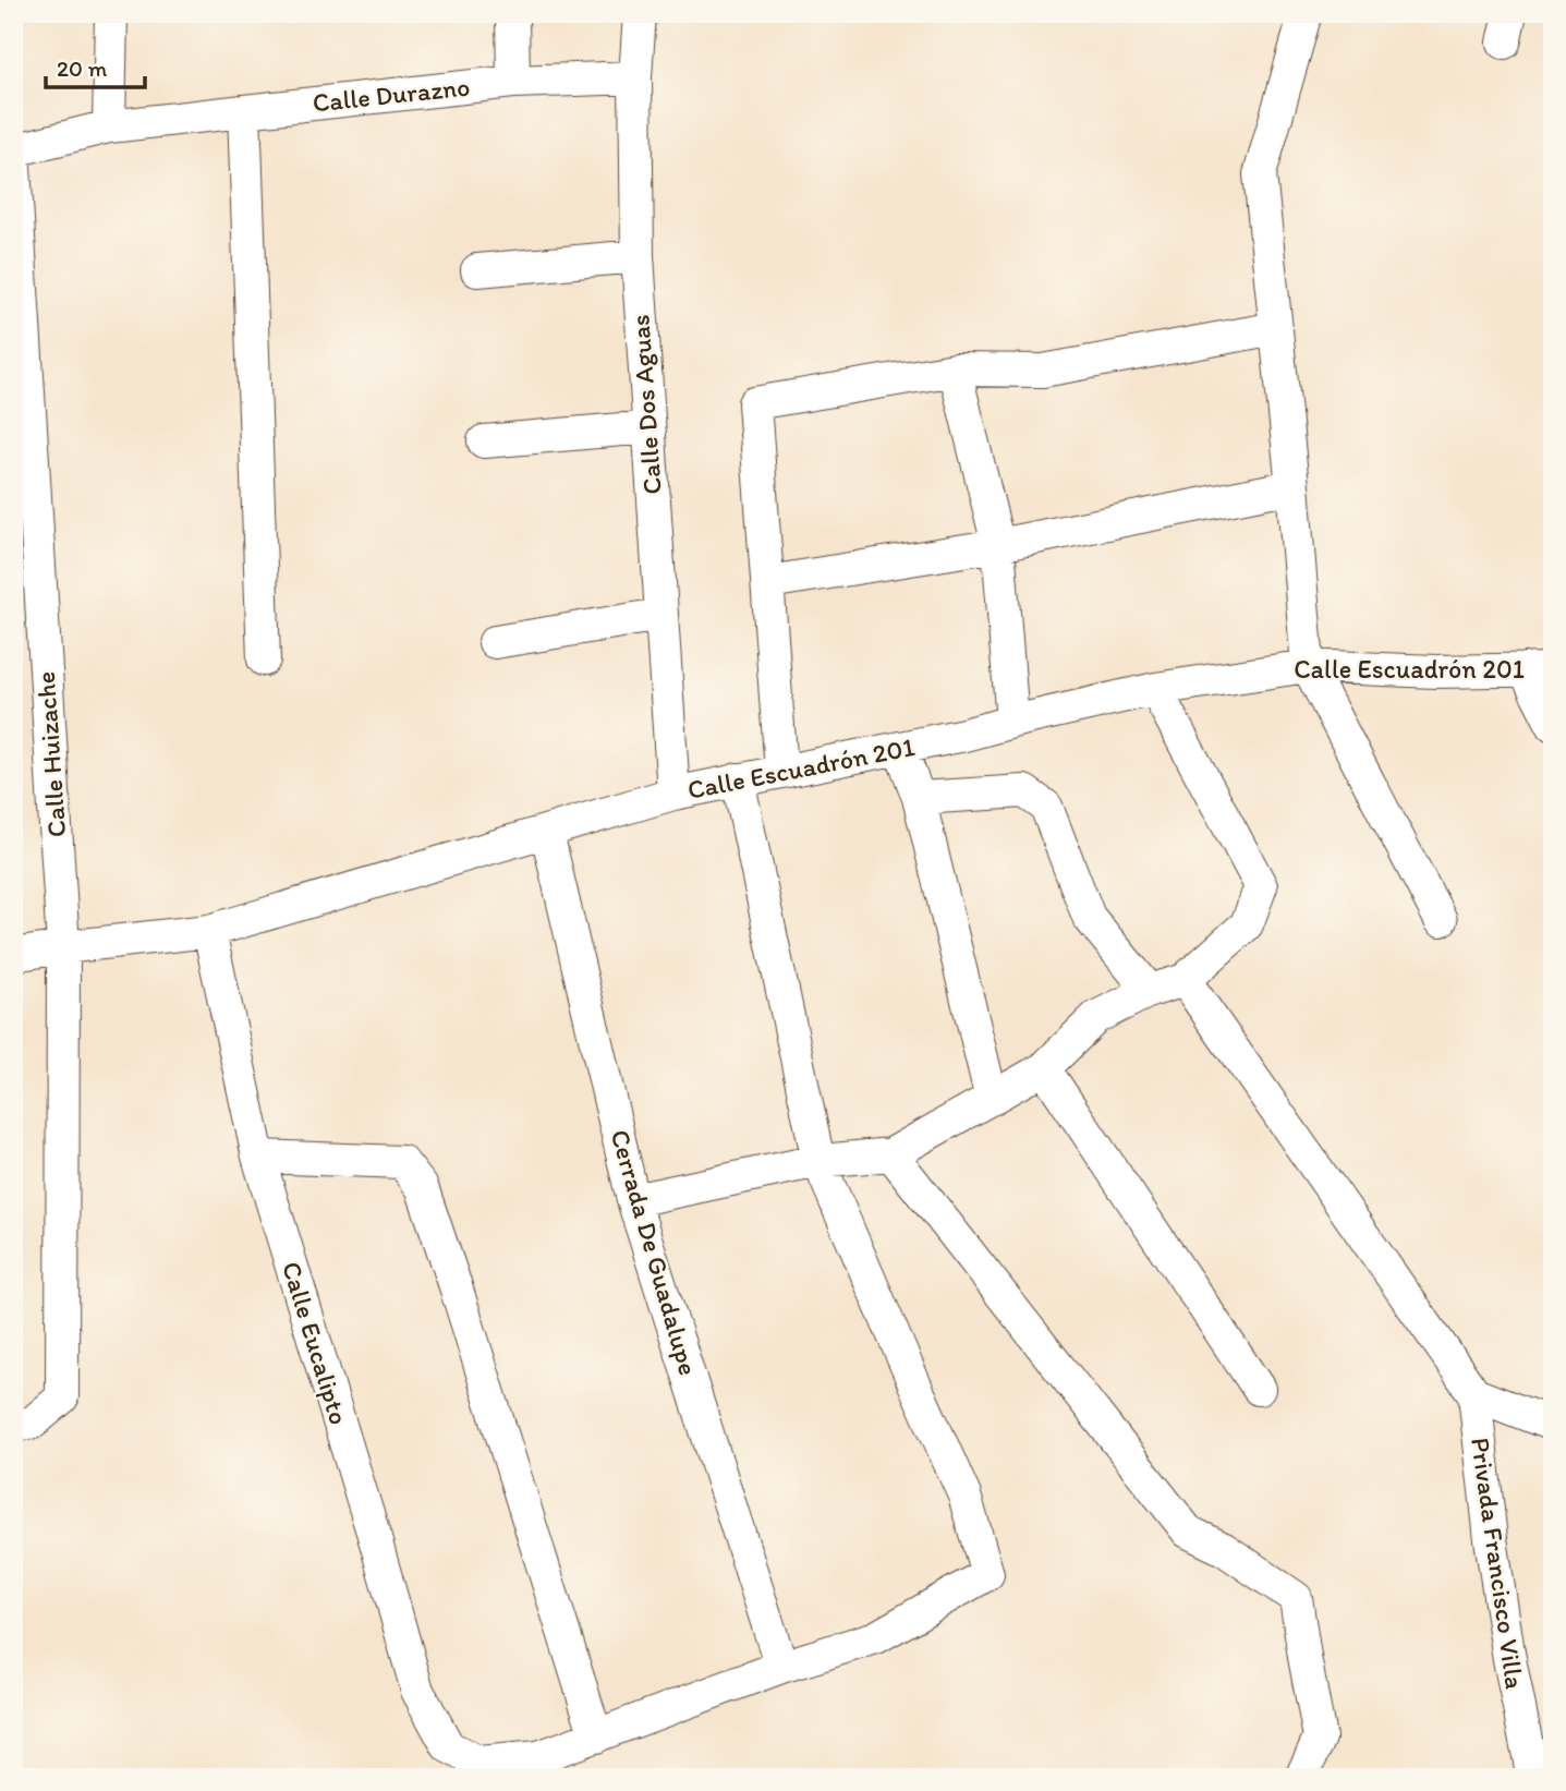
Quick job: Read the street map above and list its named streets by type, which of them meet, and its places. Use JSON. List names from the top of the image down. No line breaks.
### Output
{"streets":{"street":["Calle Durazno","Calle Dos Aguas","Calle Escuadrón 201","Calle Huizache","Cerrada De Guadalupe","Calle Eucalipto","Privada Francisco Villa"]},"crossings":[["Calle Durazno","Calle Dos Aguas"],["Calle Durazno","Calle Huizache"],["Calle Dos Aguas","Calle Escuadrón 201"],["Calle Escuadrón 201","Calle Huizache"],["Calle Escuadrón 201","Cerrada De Guadalupe"],["Calle Escuadrón 201","Calle Eucalipto"]],"scale_bar":"20 m"}
